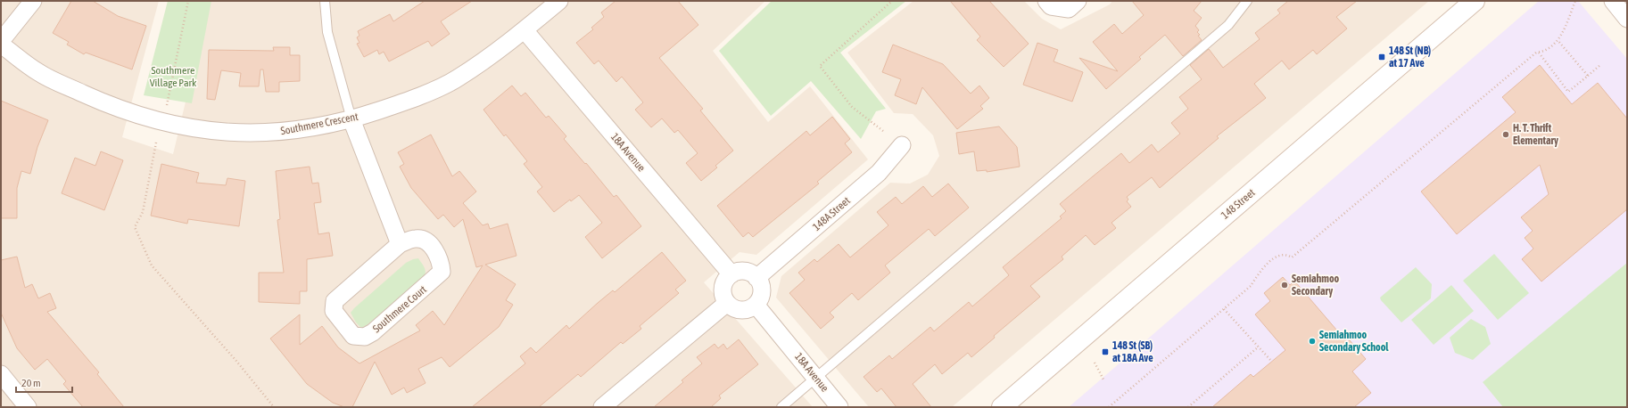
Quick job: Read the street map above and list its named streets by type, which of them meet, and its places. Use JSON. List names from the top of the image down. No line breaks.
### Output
{"streets":{"main road":["148 Street"],"street":["Southmere Crescent","18A Avenue","148A Street","Southmere Court"]},"crossings":[["Southmere Crescent","18A Avenue"],["18A Avenue","148A Street"]],"parks":["Southmere Village Park"],"places":{"transit":["148 St (NB) at 17 Ave","148 St (SB) at 18A Ave"],"other":["H. T. Thrift Elementary","Semiahmoo Secondary","Semiahmoo Secondary School"]},"scale_bar":"20 m"}
